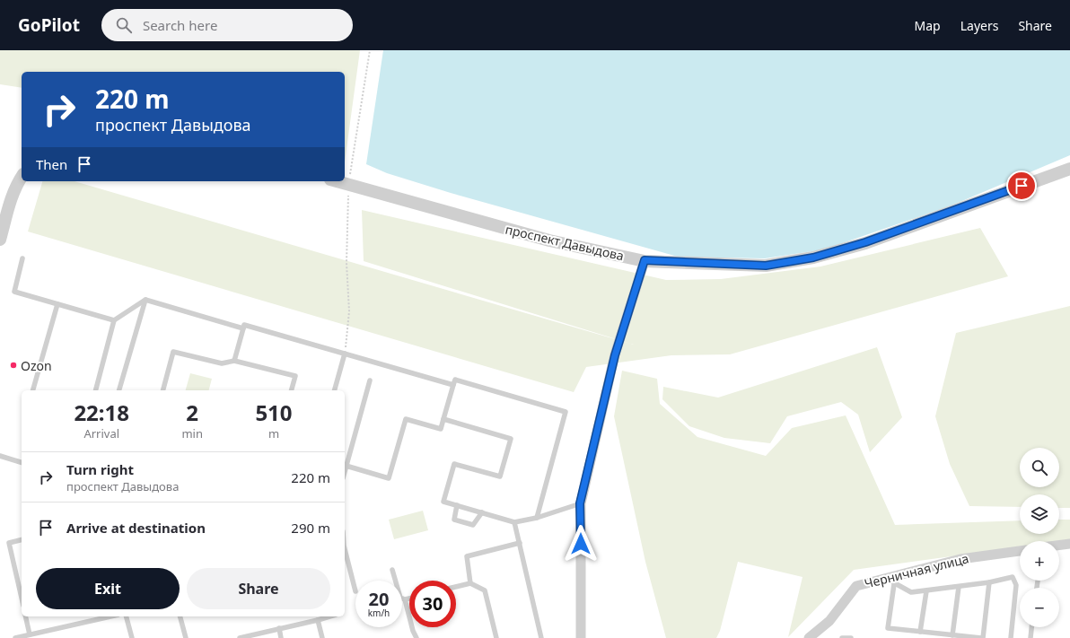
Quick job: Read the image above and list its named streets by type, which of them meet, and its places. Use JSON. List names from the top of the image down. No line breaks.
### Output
{"streets":{"street":["проспект Давыдова","Черничная улица"]},"places":["Ozon"],"page":{"header":"GoPilot","search":"Search here","nav":["Map","Layers","Share"],"turn":["220 m","проспект Давыдова"],"then":"Then","eta":["22:18","Arrival","2","min","510","m"],"map_buttons":["+","−"],"list":[{"name":"Turn right","note":"проспект Давыдова","value":"220 m"},{"name":"Arrive at destination","value":"290 m"}],"buttons":["Exit","Share"],"speed":"20 km/h","limit":"30"}}
